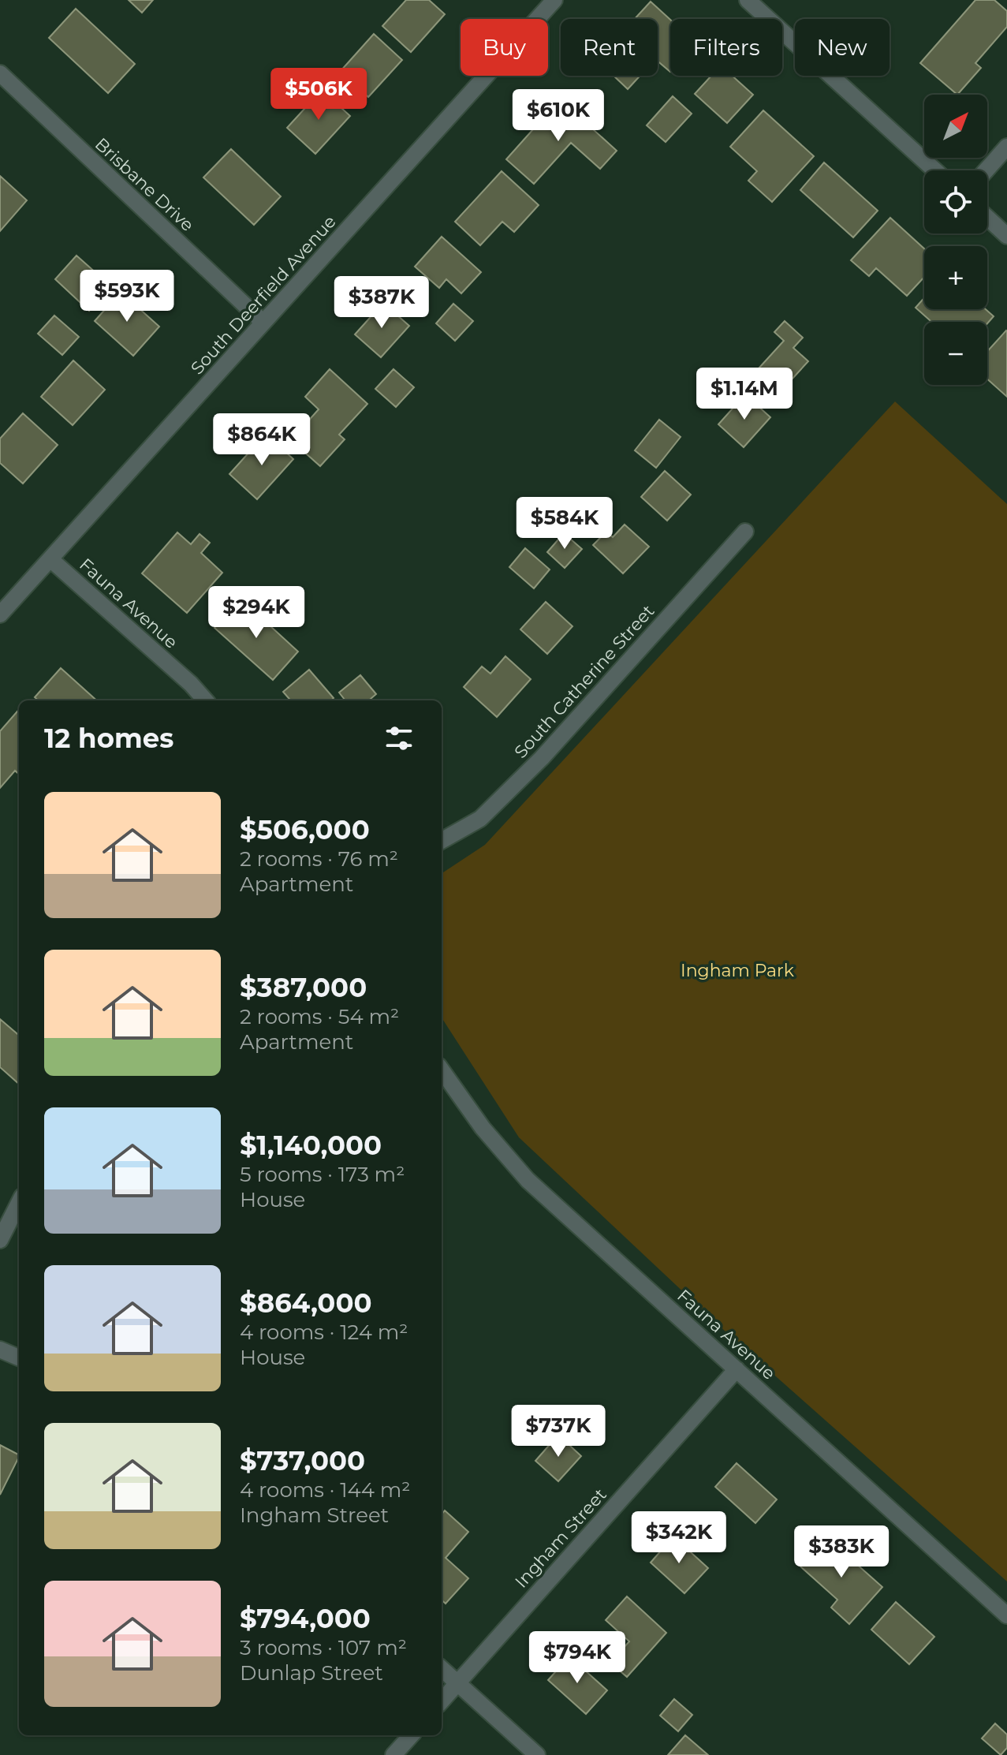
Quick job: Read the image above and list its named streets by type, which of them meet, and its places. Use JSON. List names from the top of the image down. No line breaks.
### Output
{"streets":{"street":["Brisbane Drive","South Deerfield Avenue","Fauna Avenue","South Catherine Street","Ingham Street"]},"crossings":[["Brisbane Drive","South Deerfield Avenue"],["South Deerfield Avenue","Fauna Avenue"],["Fauna Avenue","Ingham Street"]],"parks":["Ingham Park"],"north":"top right","page":{"chip":["Buy","Rent","Filters","New"],"price":["$506K","$610K","$593K","$387K","$1.14M","$864K","$584K","$294K","$737K","$342K","$383K","$794K"],"map_buttons":["+","−"],"heading":"12 homes","list":[{"name":"$506,000","note":"2 rooms · 76 m² · Apartment"},{"name":"$387,000","note":"2 rooms · 54 m² · Apartment"},{"name":"$1,140,000","note":"5 rooms · 173 m² · House"},{"name":"$864,000","note":"4 rooms · 124 m² · House"},{"name":"$737,000","note":"4 rooms · 144 m² · Ingham Street"},{"name":"$794,000","note":"3 rooms · 107 m² · Dunlap Street"}]}}
